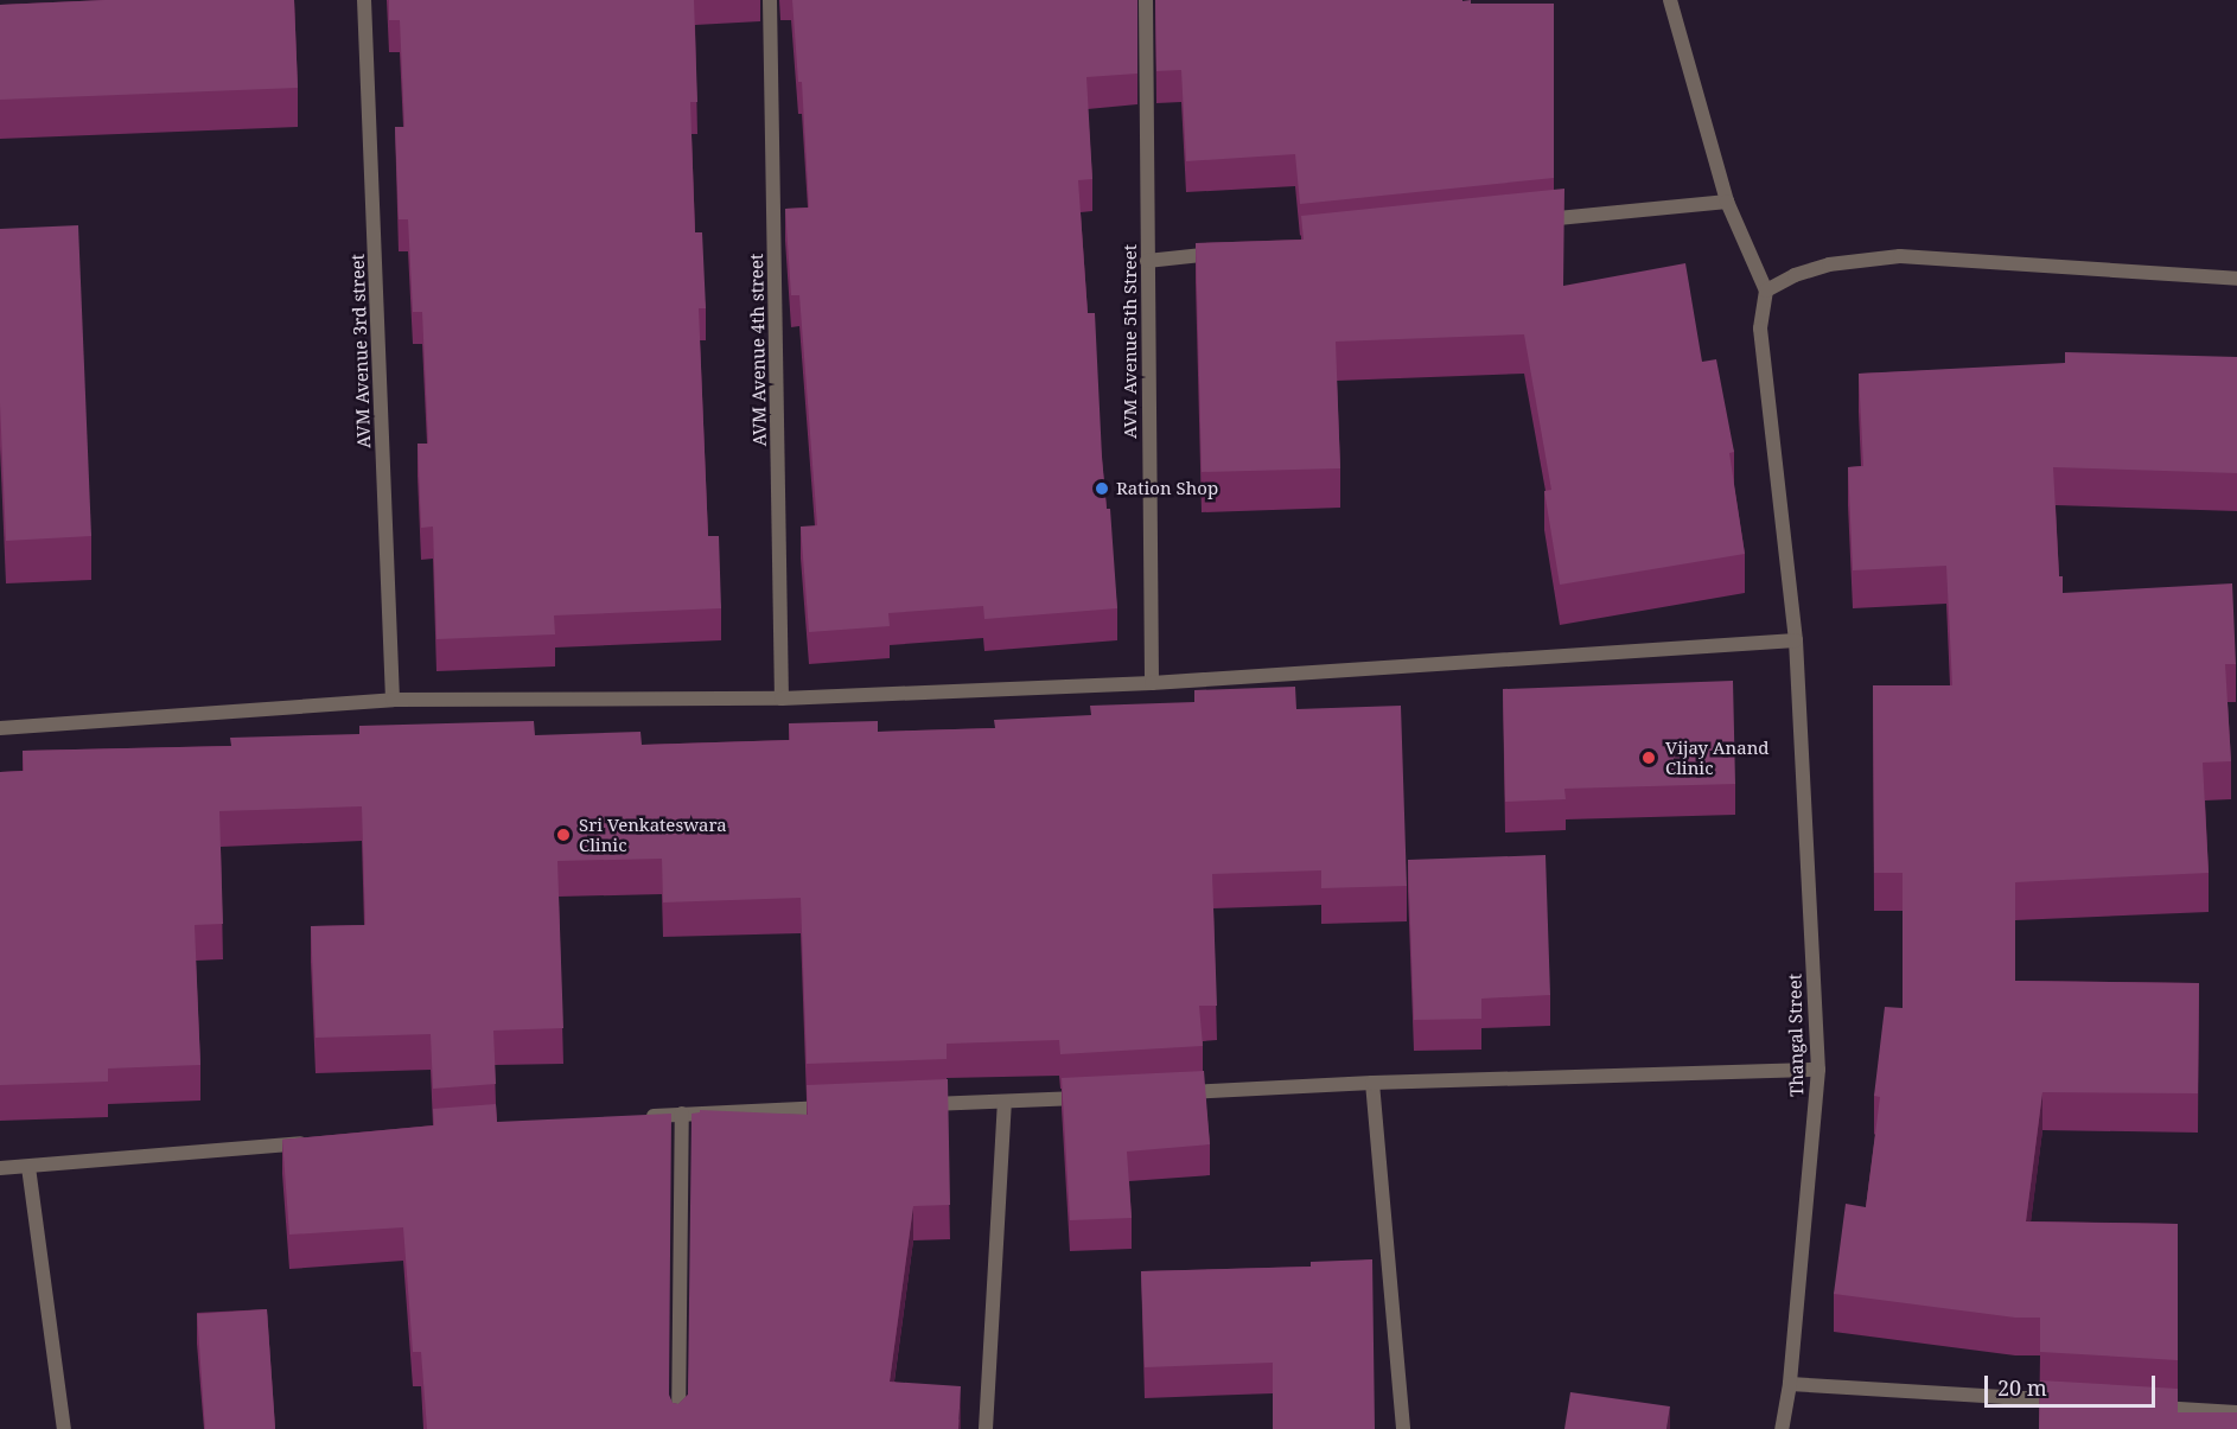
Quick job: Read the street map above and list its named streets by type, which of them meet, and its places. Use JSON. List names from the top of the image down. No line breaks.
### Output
{"streets":{"street":["AVM Avenue 5th Street","AVM Avenue 4th street","AVM Avenue 3rd street","Thangal Street"]},"places":["Ration Shop","Vijay Anand Clinic","Sri Venkateswara Clinic"],"scale_bar":"20 m"}
